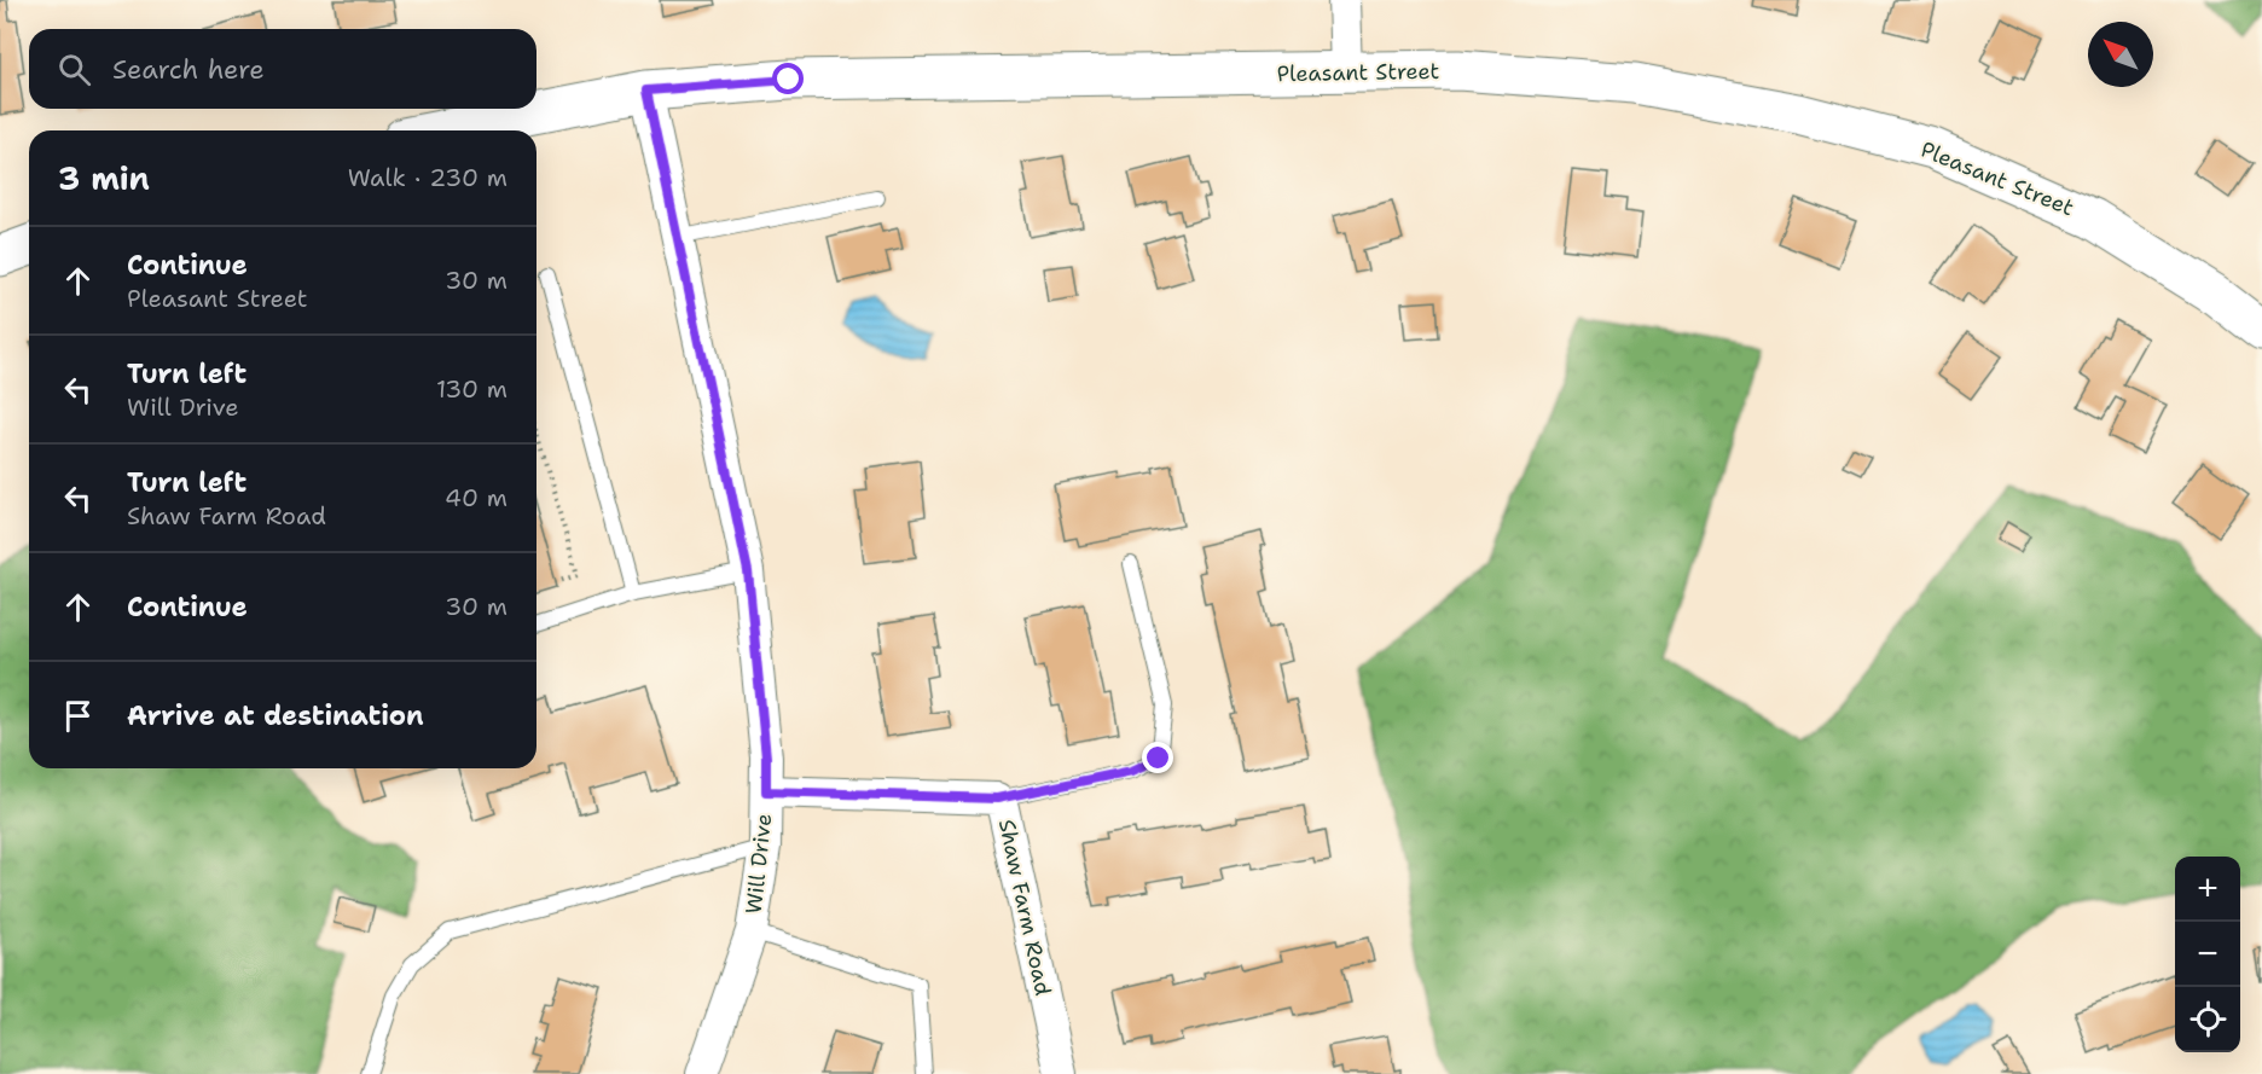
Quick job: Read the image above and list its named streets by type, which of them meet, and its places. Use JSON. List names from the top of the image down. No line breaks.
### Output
{"streets":{"main road":["Pleasant Street"],"street":["Will Drive","Shaw Farm Road"]},"crossings":[["Pleasant Street","Will Drive"],["Will Drive","Shaw Farm Road"]],"north":"top left","page":{"search":"Search here","heading":["3 min","Walk · 230 m"],"list":[["Continue","Pleasant Street","30 m"],["Turn left","Will Drive","130 m"],["Turn left","Shaw Farm Road","40 m"],["Continue","30 m"],"Arrive at destination"],"map_buttons":["+","−"]}}
